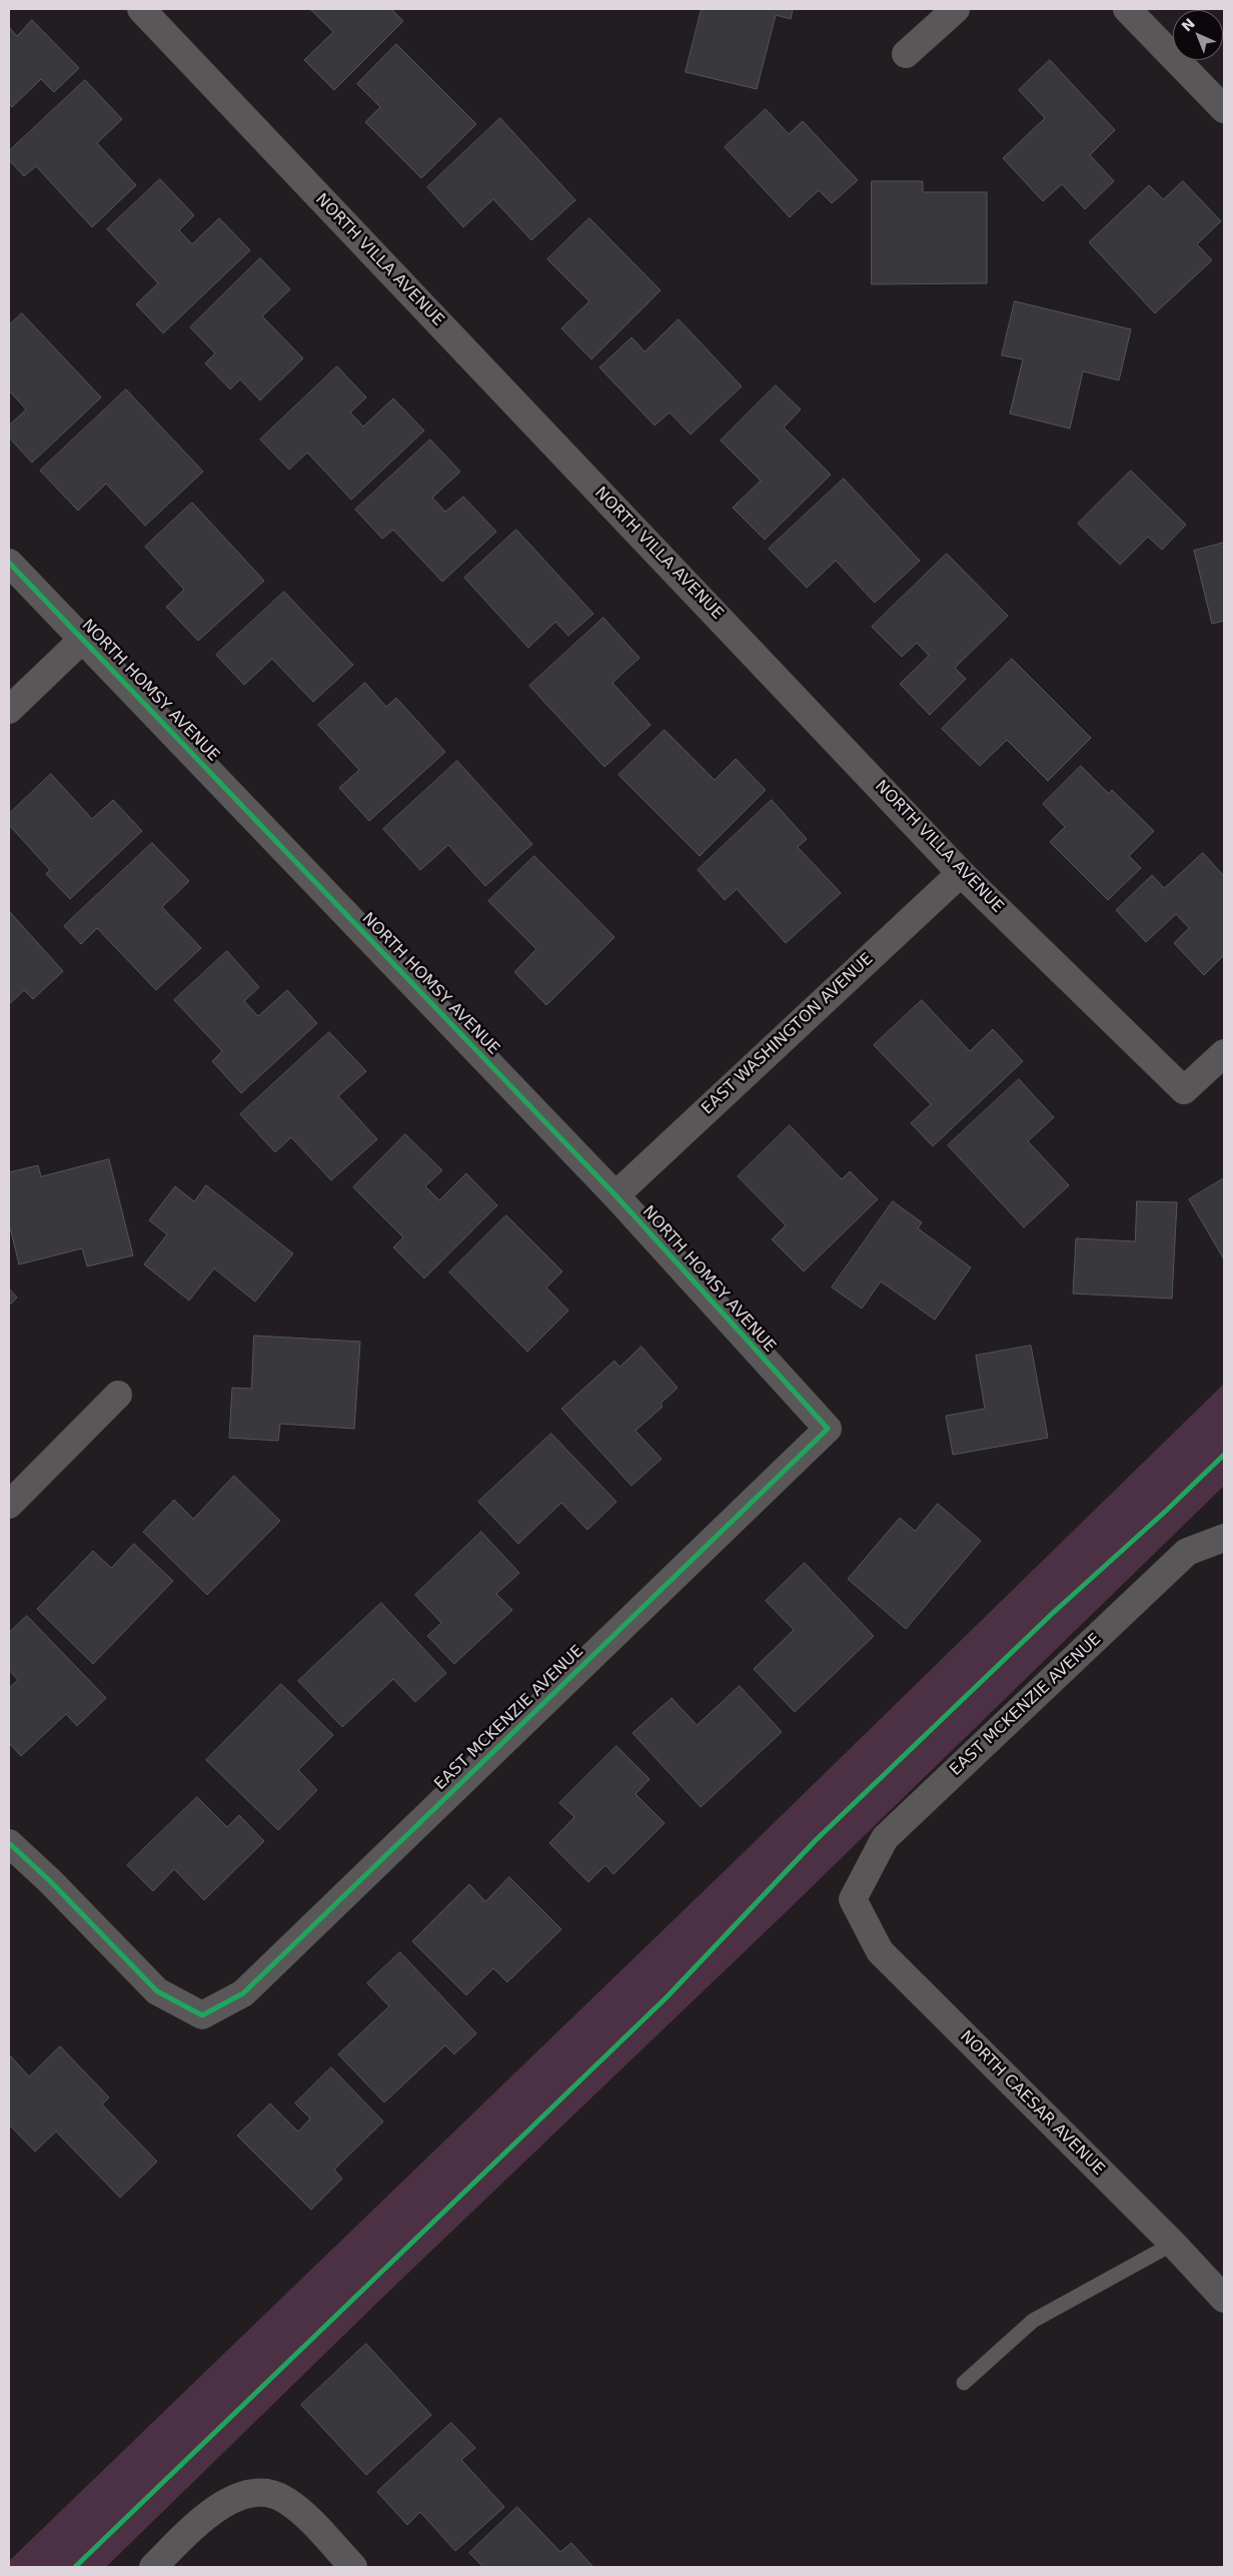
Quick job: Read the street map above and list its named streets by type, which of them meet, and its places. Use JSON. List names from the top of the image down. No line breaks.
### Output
{"streets":{"street":["NORTH VILLA AVENUE","NORTH HOMSY AVENUE","EAST WASHINGTON AVENUE","EAST MCKENZIE AVENUE","NORTH CAESAR AVENUE"]},"crossings":[["NORTH VILLA AVENUE","EAST WASHINGTON AVENUE"],["NORTH HOMSY AVENUE","EAST WASHINGTON AVENUE"],["NORTH HOMSY AVENUE","EAST MCKENZIE AVENUE"],["EAST MCKENZIE AVENUE","NORTH CAESAR AVENUE"]],"north":"top left"}
